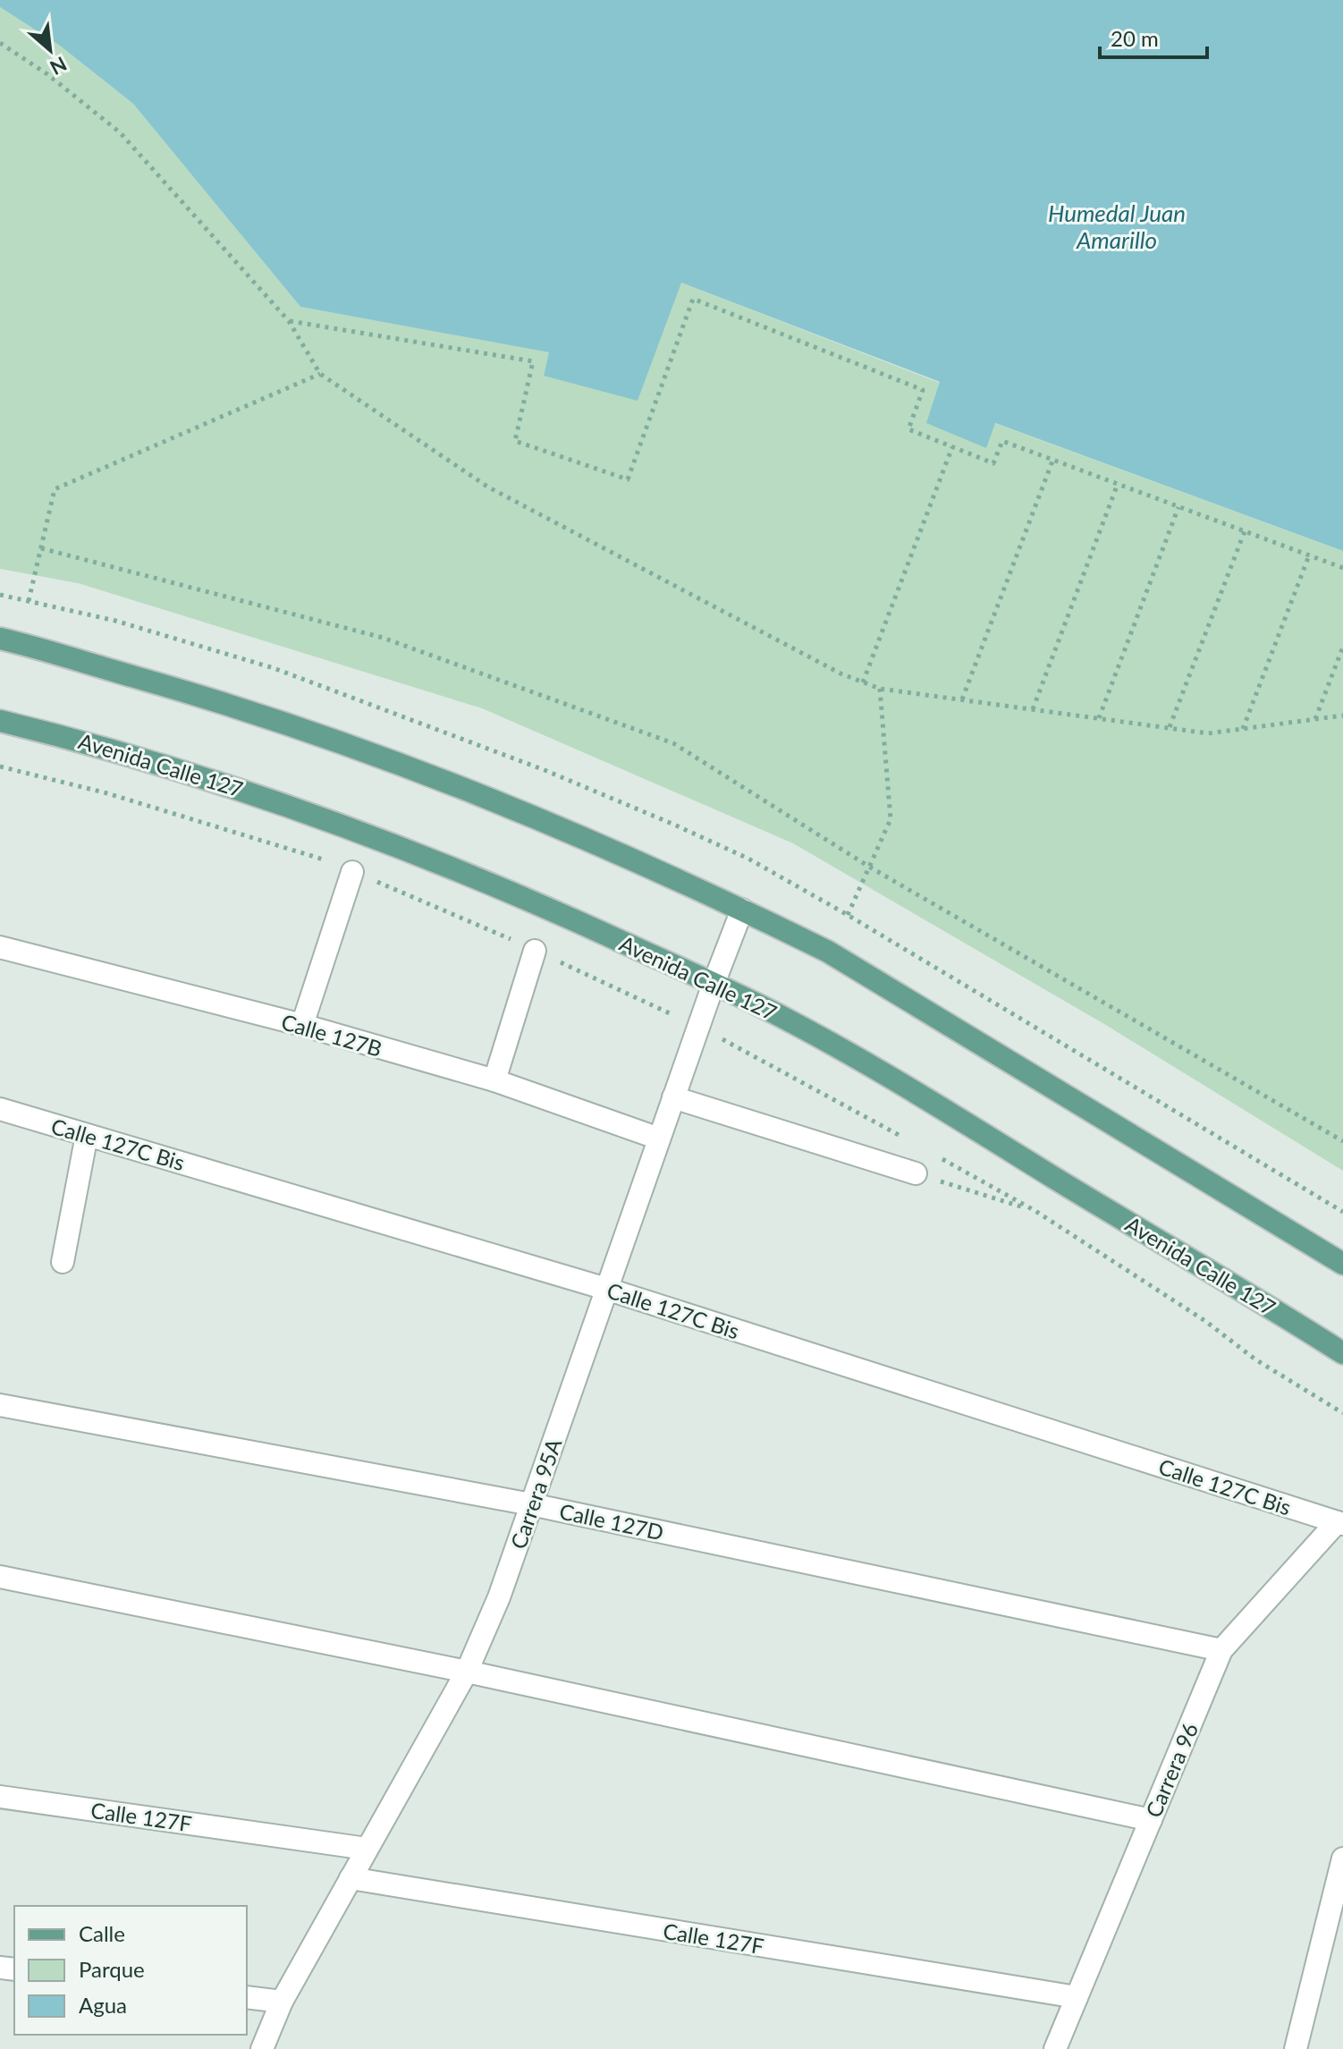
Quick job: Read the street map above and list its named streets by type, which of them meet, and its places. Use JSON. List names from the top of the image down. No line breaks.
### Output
{"streets":{"main road":["Avenida Calle 127"],"street":["Calle 127B","Calle 127C Bis","Carrera 95A","Calle 127D","Carrera 96","Calle 127F"]},"crossings":[["Avenida Calle 127","Carrera 95A"],["Calle 127B","Carrera 95A"],["Calle 127C Bis","Carrera 95A"],["Calle 127C Bis","Carrera 96"],["Carrera 95A","Calle 127D"],["Carrera 95A","Calle 127F"],["Calle 127D","Carrera 96"],["Carrera 96","Calle 127F"]],"water":["Humedal Juan Amarillo"],"legend":["Calle","Parque","Agua"],"scale_bar":"20 m","north":"bottom right"}
